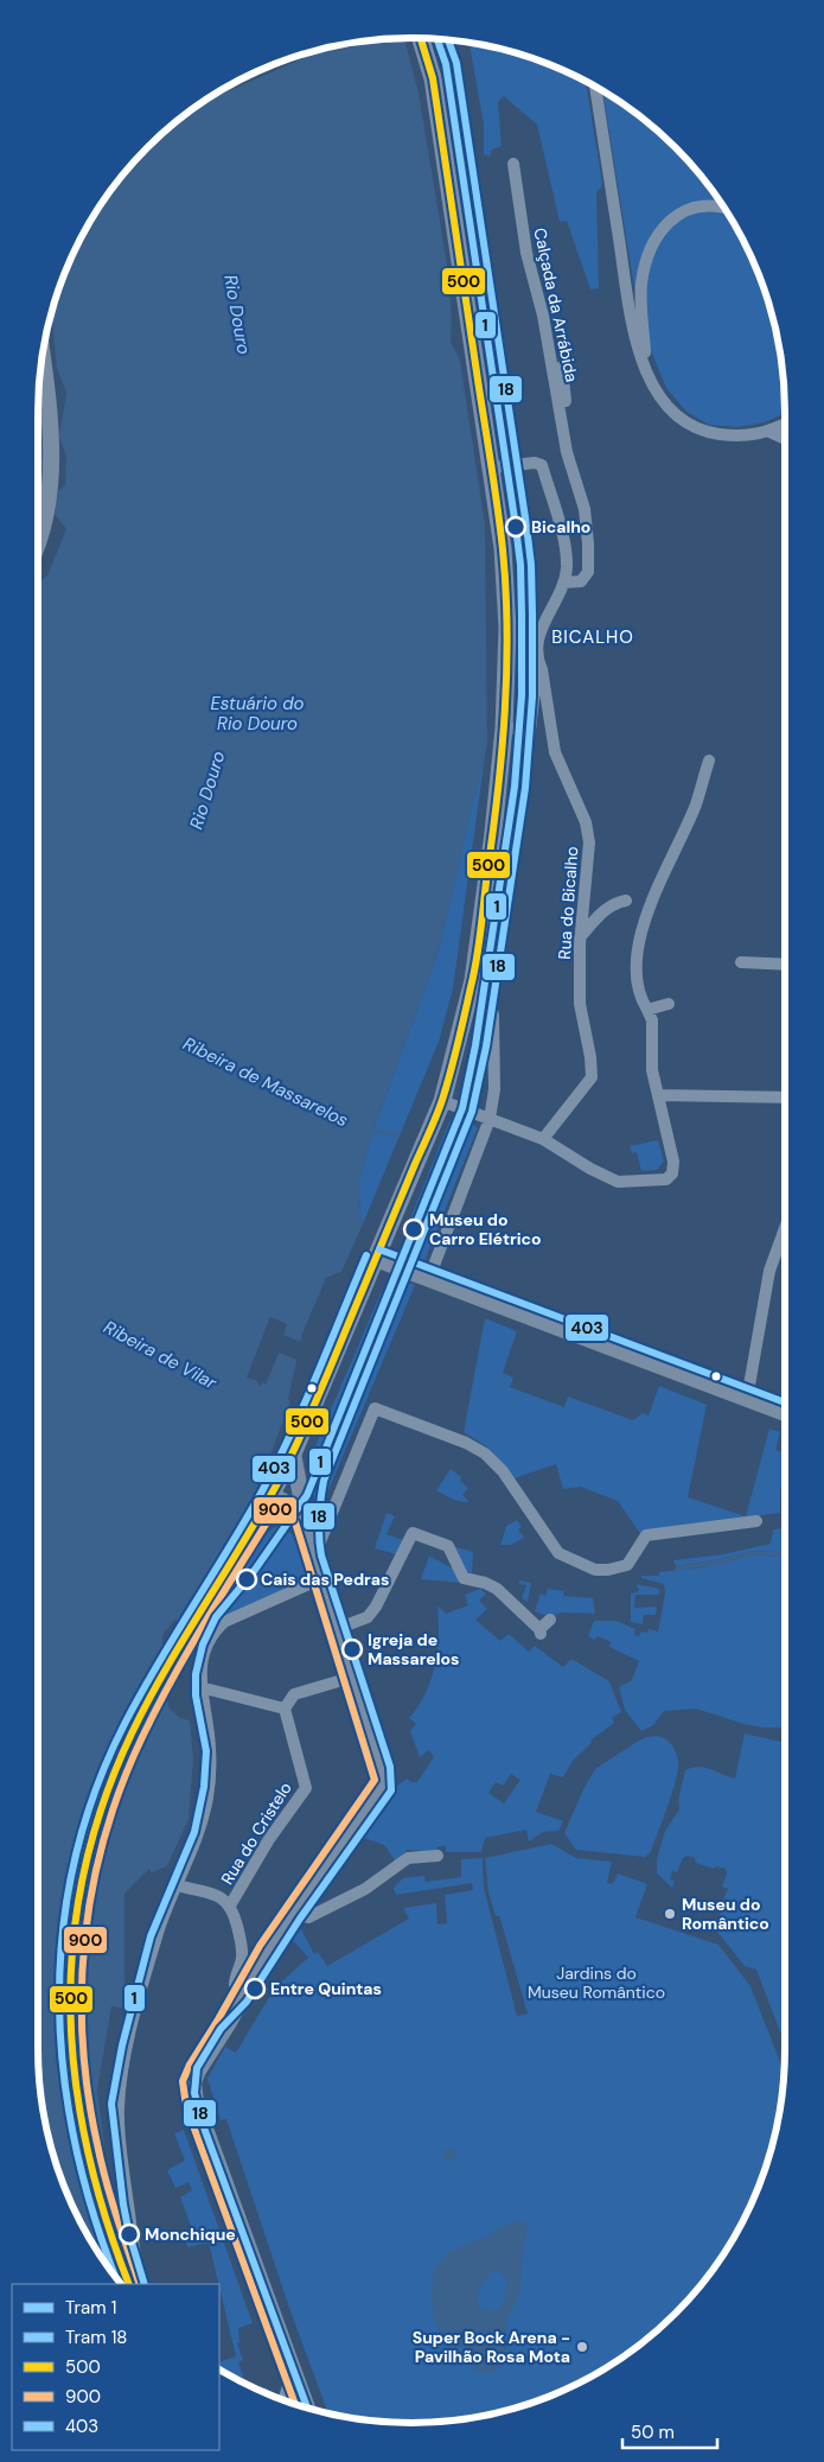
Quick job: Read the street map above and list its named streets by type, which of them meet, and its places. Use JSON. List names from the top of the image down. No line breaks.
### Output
{"streets":{"street":["Calçada da Arrábida","Rua do Bicalho","Rua do Cristelo"]},"crossings":[["Calçada da Arrábida","Rua do Bicalho"]],"districts":["BICALHO"],"water":["Rio Douro","Estuário do Rio Douro","Ribeira de Massarelos","Ribeira de Vilar"],"parks":["Jardins do Museu Romântico"],"places":["Bicalho","Museu do Carro Elétrico","Cais das Pedras","Igreja de Massarelos","Museu do Romântico","Entre Quintas","Monchique","Super Bock Arena - Pavilhão Rosa Mota"],"lines":["transit line 500","tram line 1","tram line 18","transit line 403","transit line 900"],"legend":["Tram 1","Tram 18","500","900","403"],"scale_bar":"50 m"}
